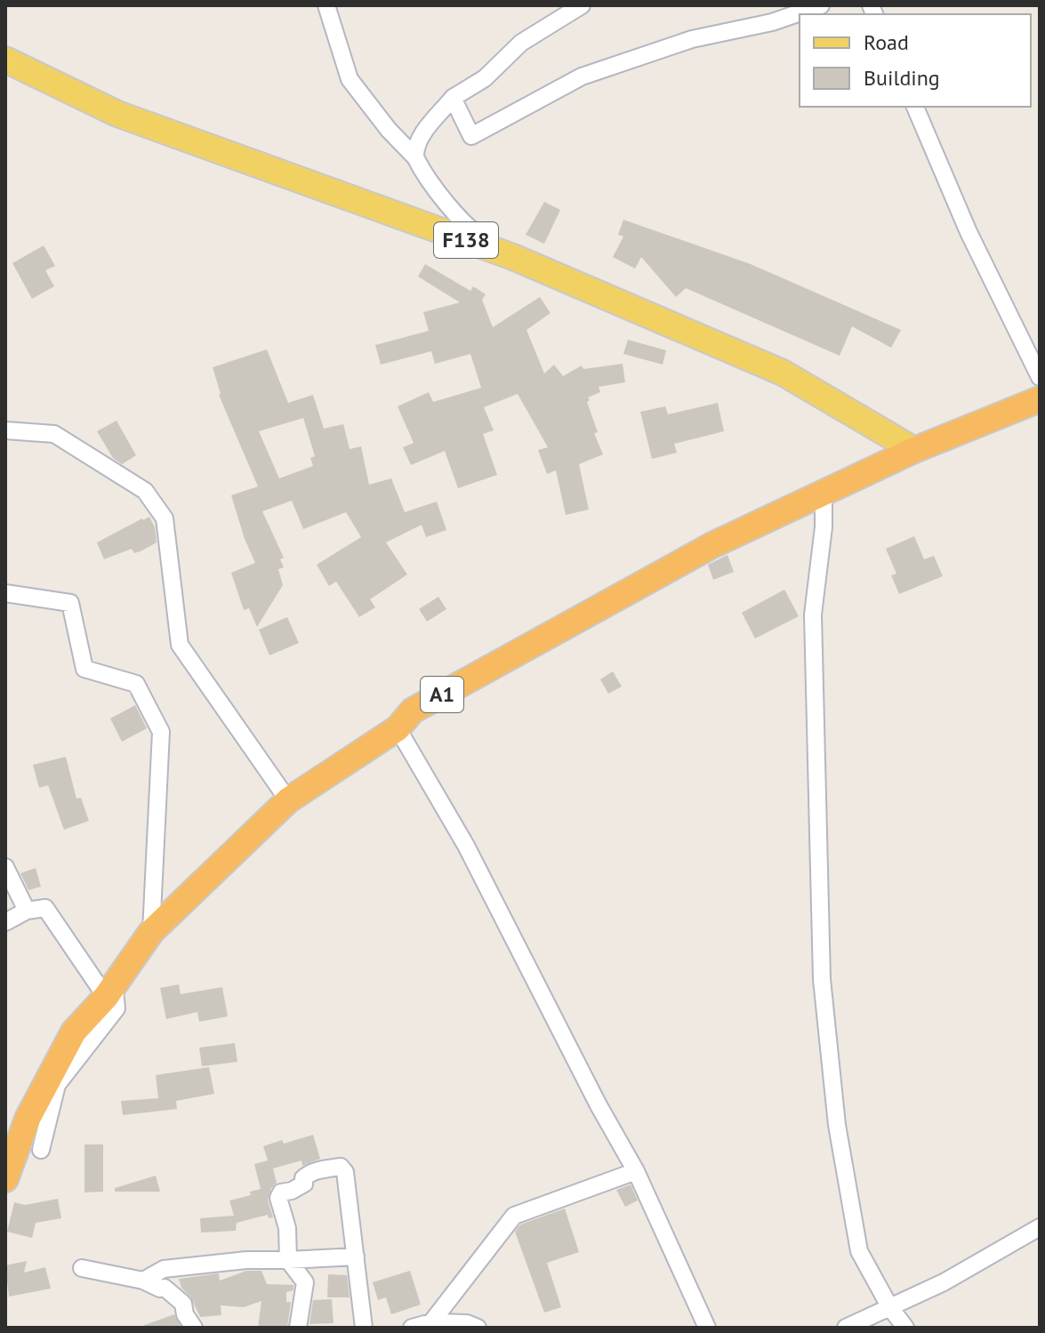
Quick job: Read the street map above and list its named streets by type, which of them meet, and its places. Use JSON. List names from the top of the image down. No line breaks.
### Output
{"streets":{"highway":["A1"],"main road":["F138"]},"crossings":[["F138","A1"]],"legend":["Road","Building"]}
